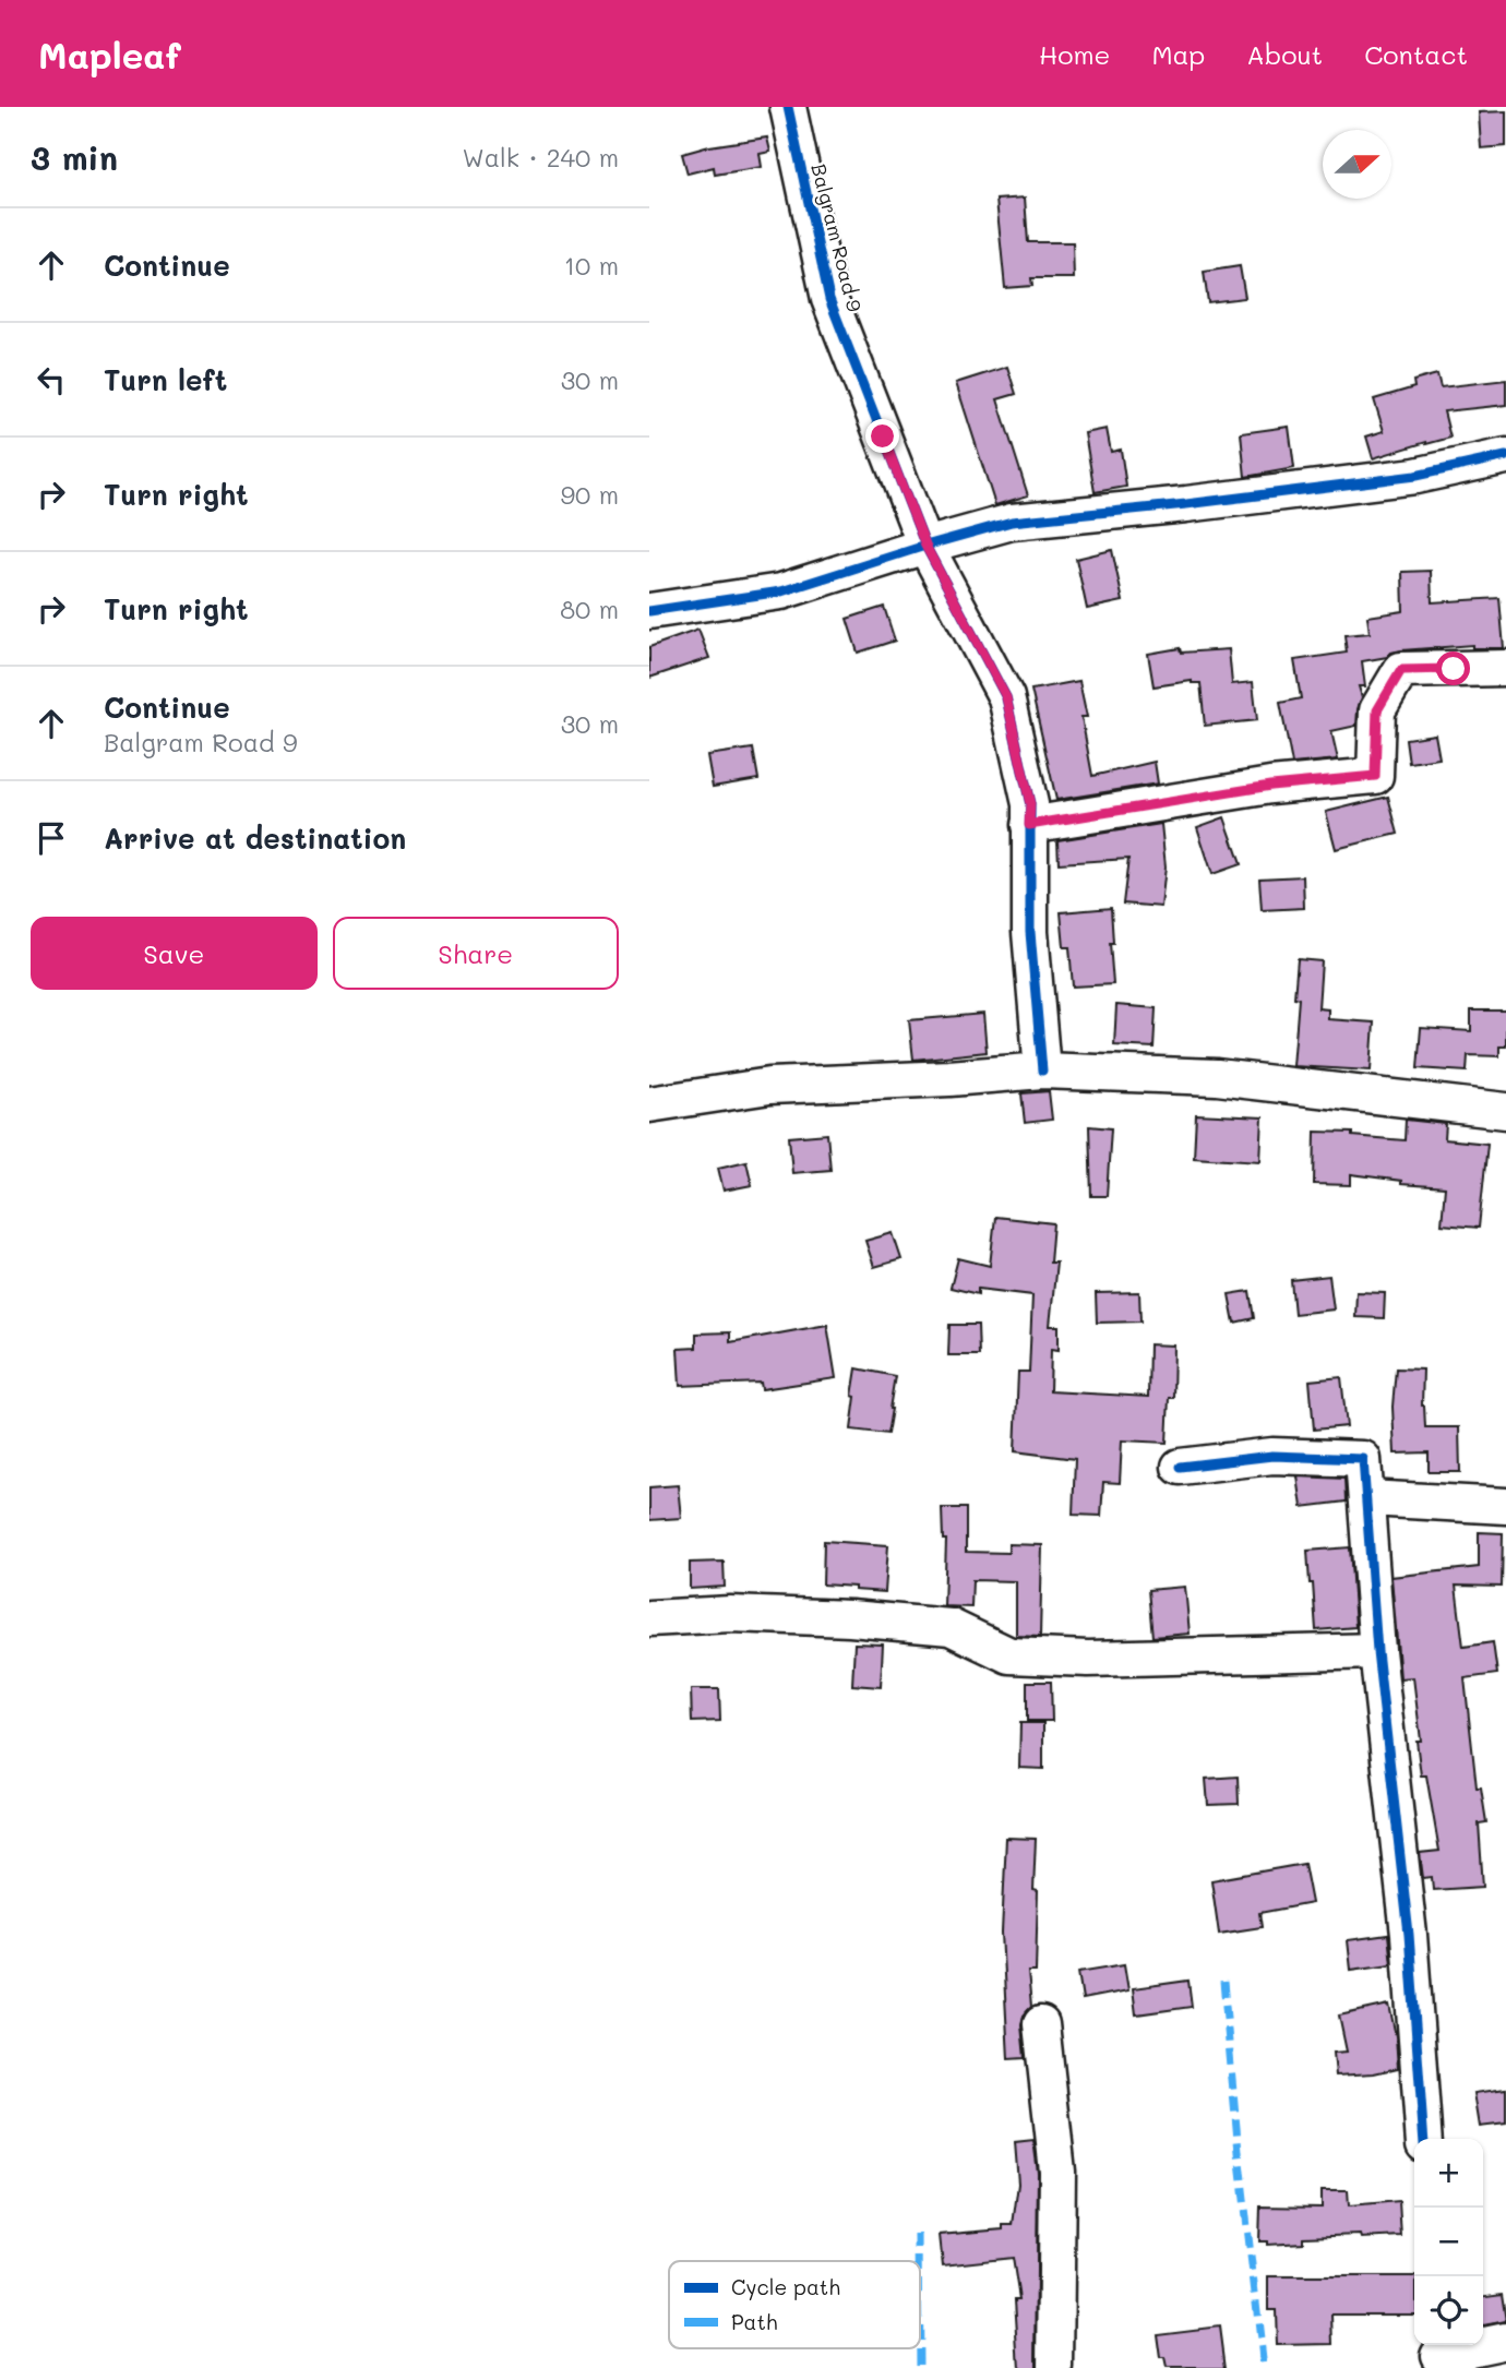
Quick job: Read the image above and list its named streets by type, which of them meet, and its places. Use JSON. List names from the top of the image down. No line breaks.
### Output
{"streets":{"street":["Balgram Road 9"]},"legend":["Cycle path","Path"],"north":"right","page":{"header":"Mapleaf","nav":["Home","Map","About","Contact"],"heading":["3 min","Walk · 240 m"],"list":[["Continue","10 m"],["Turn left","30 m"],["Turn right","90 m"],["Turn right","80 m"],["Continue","Balgram Road 9","30 m"],"Arrive at destination"],"buttons":["Save","Share"],"map_buttons":["+","−"]}}
